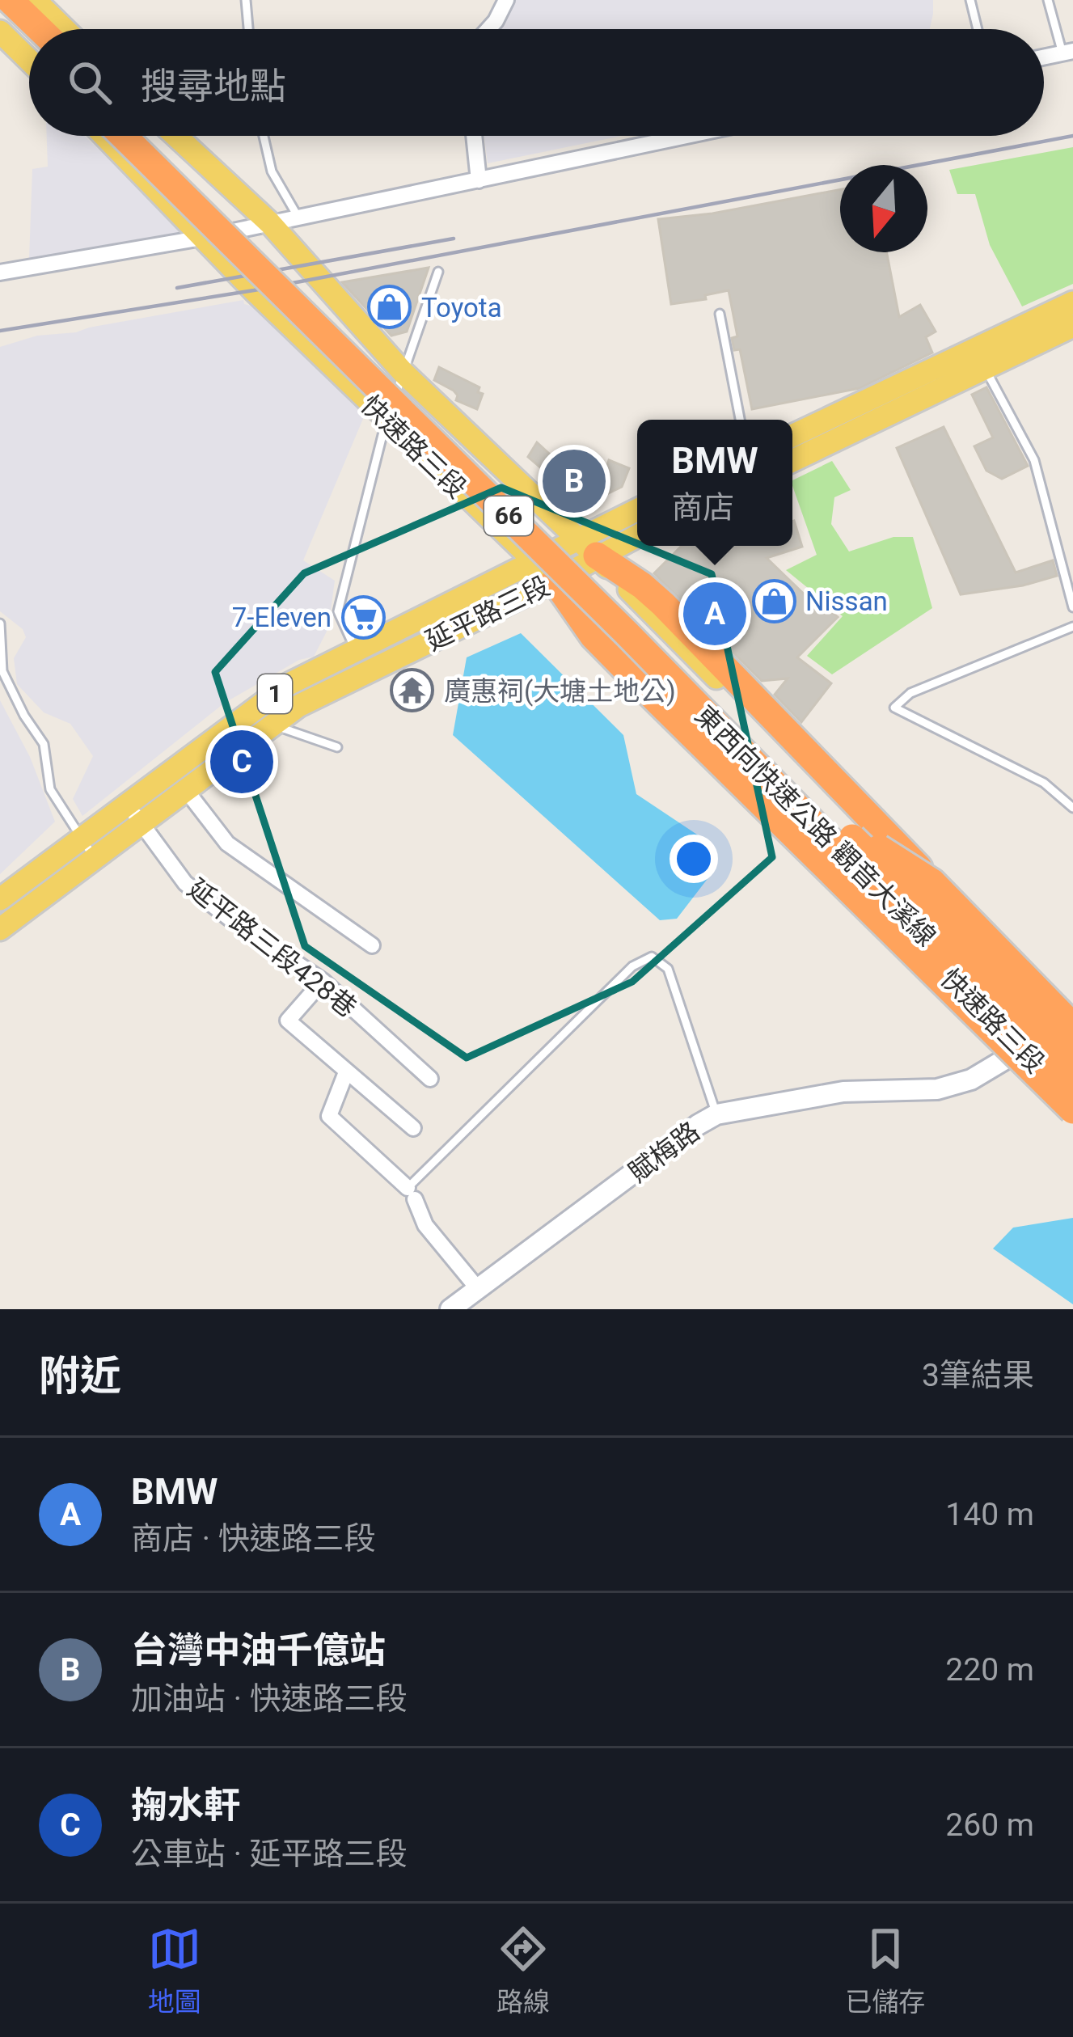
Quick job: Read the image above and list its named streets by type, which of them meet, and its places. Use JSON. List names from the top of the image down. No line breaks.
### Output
{"streets":{"highway":["66","東西向快速公路 觀音大溪線"],"main road":["快速路三段","延平路三段","1"],"street":["延平路三段428巷","賦梅路"]},"crossings":[["快速路三段","延平路三段"],["快速路三段","賦梅路"],["延平路三段","延平路三段428巷"]],"places":{"shop":["Toyota","Nissan"],"supermarket":["7-Eleven"],"temple":["廣惠祠(大塘土地公)"]},"north":"bottom","page":{"search":"搜尋地點","popup":["BMW","商店"],"pins":["B","A","C"],"heading":["附近","3筆結果"],"list":[{"mark":"A","name":"BMW","note":"商店 · 快速路三段","value":"140 m"},{"mark":"B","name":"台灣中油千億站","note":"加油站 · 快速路三段","value":"220 m"},{"mark":"C","name":"掬水軒","note":"公車站 · 延平路三段","value":"260 m"}],"nav":["地圖","路線","已儲存"]}}
